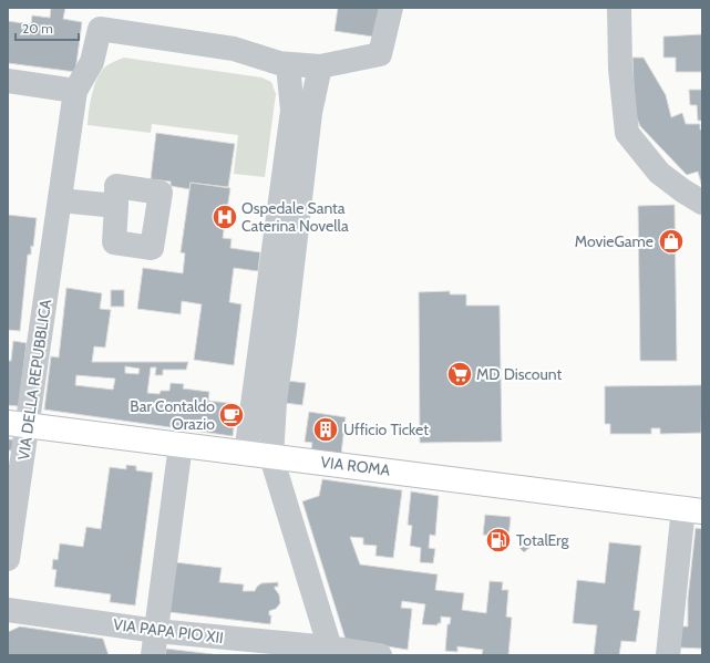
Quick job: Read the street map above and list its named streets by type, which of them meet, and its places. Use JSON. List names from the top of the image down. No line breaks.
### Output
{"streets":{"main road":["VIA ROMA"],"street":["VIA DELLA REPUBBLICA","VIA PAPA PIO XII"]},"crossings":[["VIA DELLA REPUBBLICA","VIA ROMA"]],"places":{"hospital":["Ospedale Santa Caterina Novella"],"shop":["MovieGame"],"supermarket":["MD Discount"],"cafe":["Bar Contaldo Orazio"],"building":["Ufficio Ticket"],"fuel station":["TotalErg"]},"scale_bar":"20 m"}
